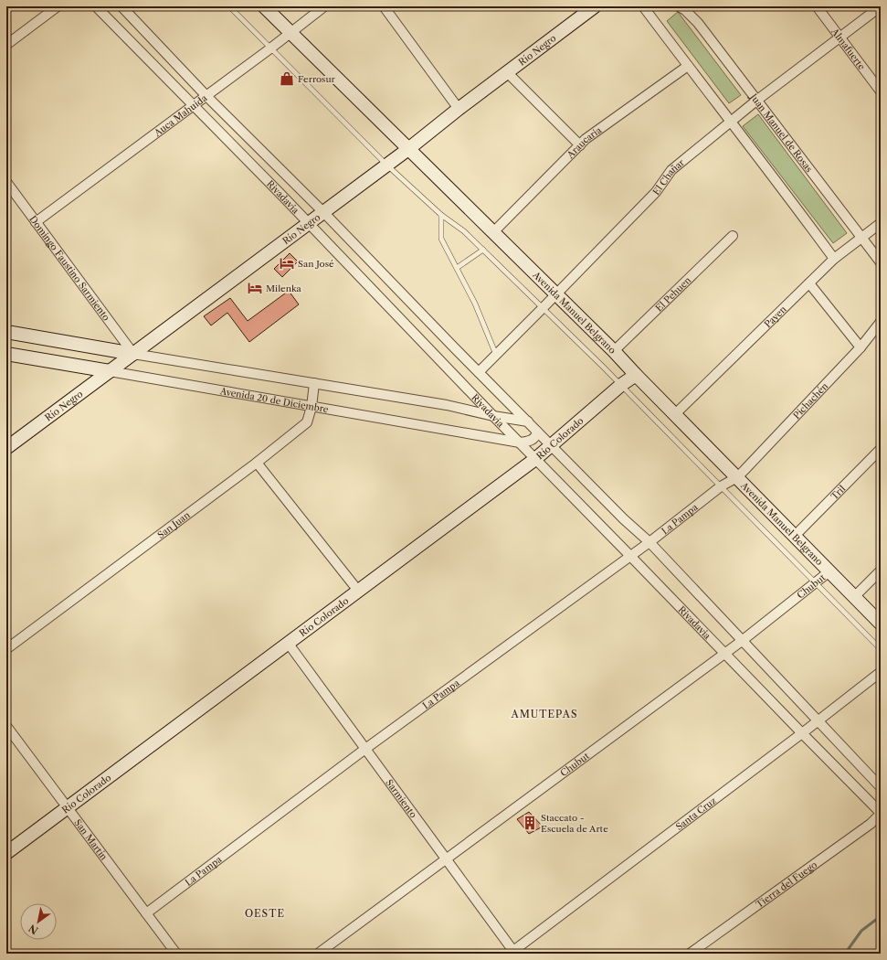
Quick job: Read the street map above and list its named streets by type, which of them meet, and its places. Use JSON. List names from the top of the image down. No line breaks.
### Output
{"streets":{"street":["Almafuerte","Río Negro","Auca Mahuida","Juan Manuel de Rosas","Araucaria","El Chañar","Rivadavia","Domingo Faustino Sarmiento","El Pehuen","Avenida Manuel Belgrano","Payen","Avenida 20 de Diciembre","Pichachén","Río Colorado","Tril","La Pampa","San Juan","Chubut","Sarmiento","Santa Cruz","San Martín","Tierra del Fuego"]},"crossings":[["Almafuerte","El Chañar"],["Río Negro","Rivadavia"],["Río Negro","Domingo Faustino Sarmiento"],["Río Negro","Avenida Manuel Belgrano"],["Río Negro","Avenida 20 de Diciembre"],["Auca Mahuida","Rivadavia"],["Auca Mahuida","Domingo Faustino Sarmiento"],["Auca Mahuida","Avenida Manuel Belgrano"],["Juan Manuel de Rosas","El Chañar"],["Juan Manuel de Rosas","Payen"],["Araucaria","Avenida Manuel Belgrano"],["El Chañar","Rivadavia"],["El Chañar","Avenida Manuel Belgrano"],["Rivadavia","Avenida 20 de Diciembre"],["Rivadavia","Río Colorado"],["Rivadavia","La Pampa"],["Rivadavia","Chubut"],["Rivadavia","Santa Cruz"],["Rivadavia","Tierra del Fuego"],["El Pehuen","Avenida Manuel Belgrano"],["Avenida Manuel Belgrano","Payen"],["Avenida Manuel Belgrano","Pichachén"],["Avenida Manuel Belgrano","Río Colorado"],["Avenida Manuel Belgrano","Tril"],["Avenida Manuel Belgrano","La Pampa"],["Avenida Manuel Belgrano","Chubut"],["Avenida 20 de Diciembre","San Juan"],["Pichachén","La Pampa"],["Río Colorado","Sarmiento"],["Río Colorado","San Martín"],["La Pampa","Sarmiento"],["La Pampa","San Martín"],["Chubut","Sarmiento"],["Sarmiento","Santa Cruz"]],"districts":["AMUTEPAS","OESTE"],"places":{"shop":["Ferrosur"],"hotel":["San José","Milenka"],"building":["Staccato - Escuela de Arte"]},"north":"bottom left"}
